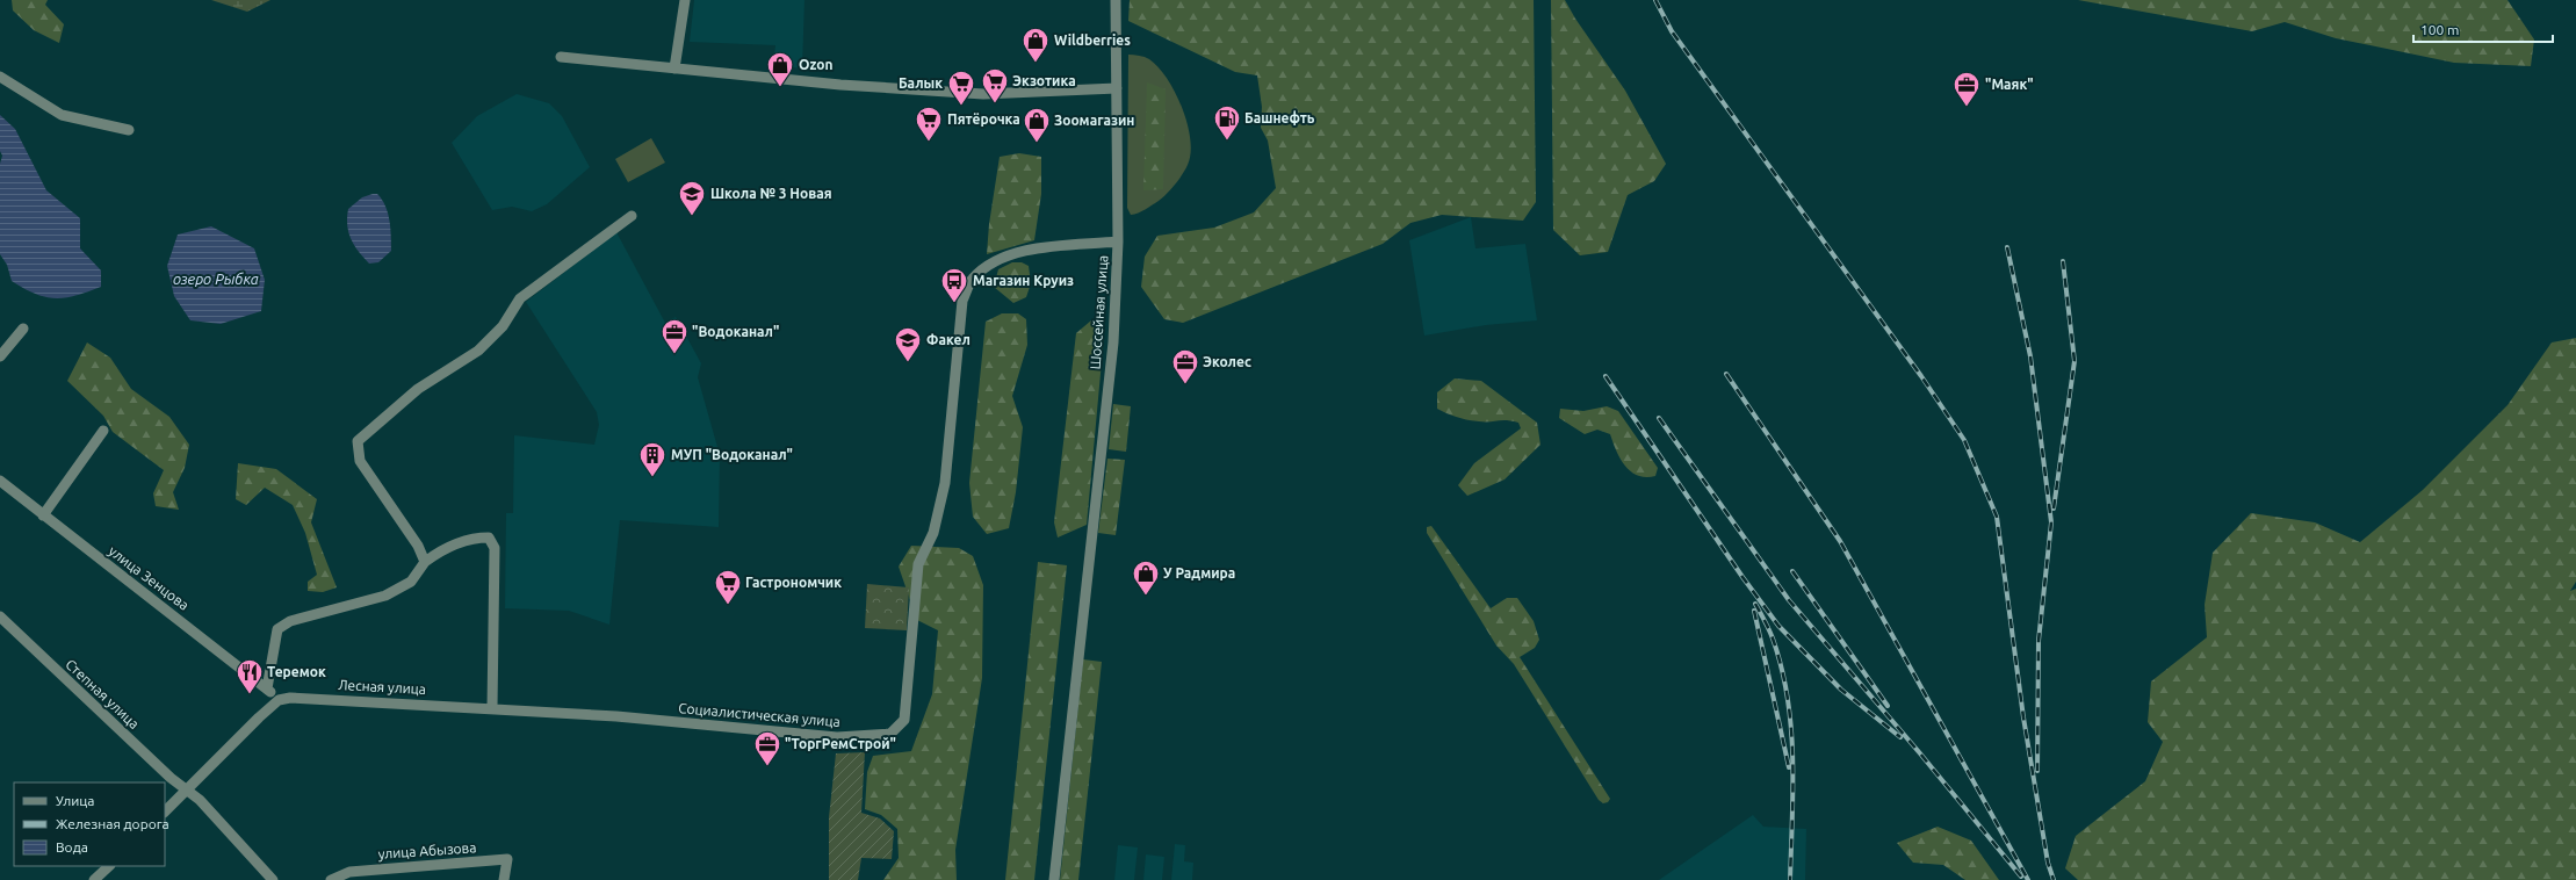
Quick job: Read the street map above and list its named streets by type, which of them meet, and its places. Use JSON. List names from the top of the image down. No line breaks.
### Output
{"streets":{"street":["Шоссейная улица","улица Зенцова","Лесная улица","Степная улица","Социалистическая улица","улица Абызова"]},"crossings":[["Шоссейная улица","Социалистическая улица"],["улица Зенцова","Лесная улица"],["Лесная улица","Социалистическая улица"]],"water":["озеро Рыбка"],"places":{"shop":["Wildberries","Ozon","Зоомагазин","У Радмира"],"supermarket":["Экзотика","Балык","Пятёрочка","Гастрономчик"],"office":["\"Маяк\"","\"Водоканал\"","Эколес","\"ТоргРемСтрой\""],"fuel station":["Башнефть"],"school or university":["Школа № 3 Новая","Факел"],"bus stop":["Магазин Круиз"],"building":["МУП \"Водоканал\""],"restaurant":["Теремок"]},"legend":["Улица","Железная дорога","Вода"],"scale_bar":"100 m"}
